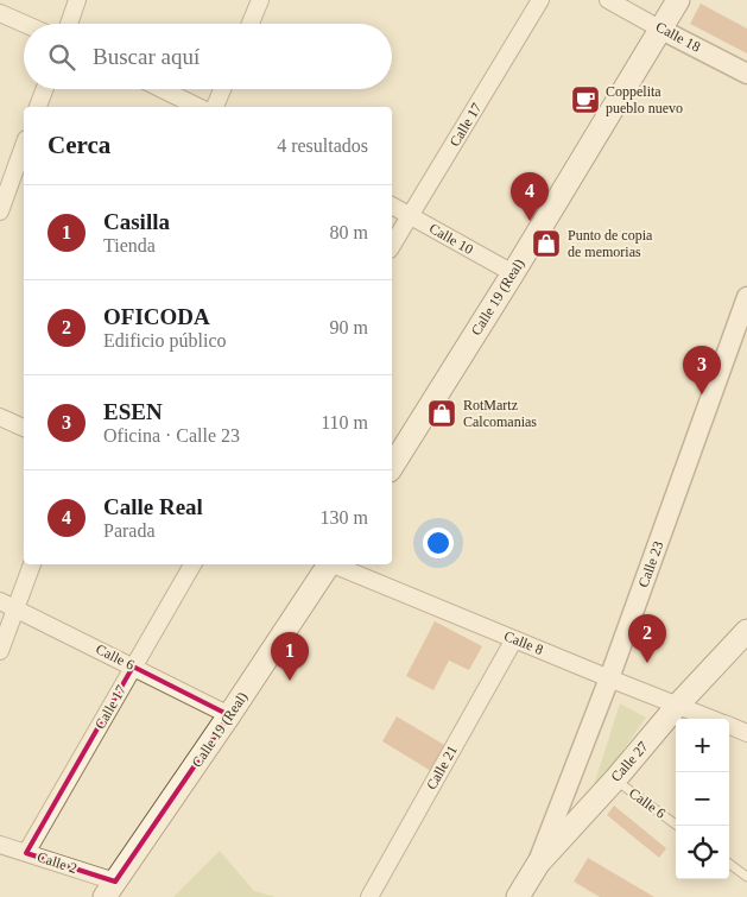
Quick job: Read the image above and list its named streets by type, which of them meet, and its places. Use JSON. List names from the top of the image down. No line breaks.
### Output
{"streets":{"main road":["Calle 19 (Real)","Calle 27"],"street":["Calle 18","Calle 17","Calle 10","Calle 23","Calle 8","Calle 6","Calle 21","Calle 2"]},"crossings":[["Calle 18","Calle 19 (Real)"],["Calle 17","Calle 10"],["Calle 17","Calle 6"],["Calle 17","Calle 2"],["Calle 10","Calle 19 (Real)"],["Calle 19 (Real)","Calle 6"],["Calle 19 (Real)","Calle 2"],["Calle 23","Calle 8"],["Calle 23","Calle 27"],["Calle 8","Calle 27"],["Calle 8","Calle 21"],["Calle 6","Calle 27"]],"places":{"cafe":["Coppelita pueblo nuevo"],"shop":["Punto de copia de memorias","RotMartz Calcomanias"]},"page":{"search":"Buscar aquí","heading":["Cerca","4 resultados"],"pins":["4","3","2","1"],"list":[{"mark":"1","name":"Casilla","note":"Tienda","value":"80 m"},{"mark":"2","name":"OFICODA","note":"Edificio público","value":"90 m"},{"mark":"3","name":"ESEN","note":"Oficina · Calle 23","value":"110 m"},{"mark":"4","name":"Calle Real","note":"Parada","value":"130 m"}],"map_buttons":["+","−"]}}
